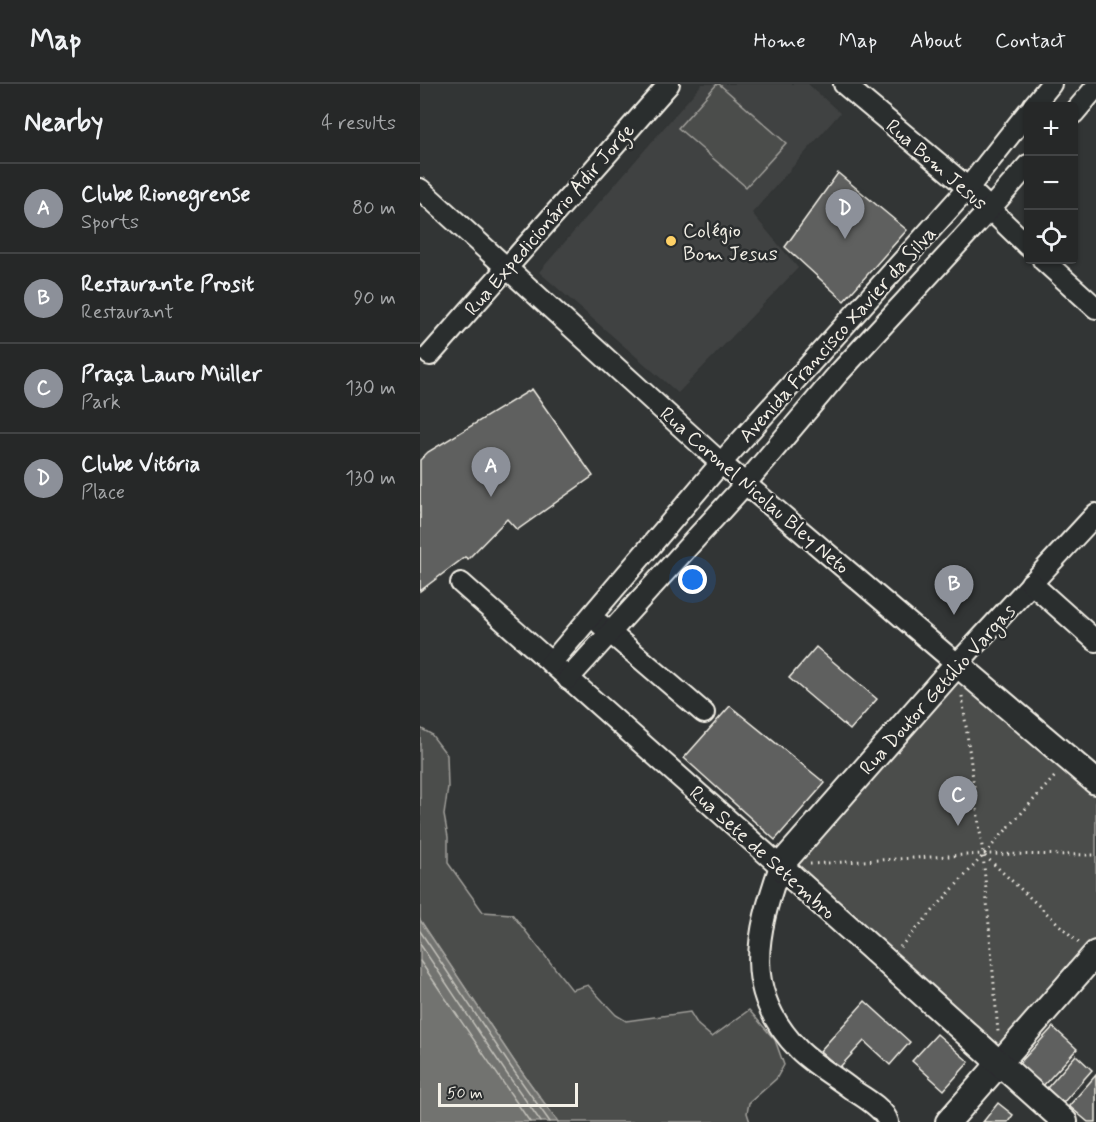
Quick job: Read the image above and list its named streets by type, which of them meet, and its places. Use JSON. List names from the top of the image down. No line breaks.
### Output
{"streets":{"main road":["Rua Coronel Nicolau Bley Neto","Rua Doutor Getúlio Vargas","Rua Sete de Setembro"],"street":["Rua Bom Jesus","Rua Expedicionário Adir Jorge","Avenida Francisco Xavier da Silva"]},"crossings":[["Rua Bom Jesus","Avenida Francisco Xavier da Silva"],["Rua Expedicionário Adir Jorge","Rua Coronel Nicolau Bley Neto"],["Avenida Francisco Xavier da Silva","Rua Coronel Nicolau Bley Neto"],["Avenida Francisco Xavier da Silva","Rua Sete de Setembro"],["Rua Coronel Nicolau Bley Neto","Rua Doutor Getúlio Vargas"],["Rua Doutor Getúlio Vargas","Rua Sete de Setembro"]],"places":["Colégio Bom Jesus"],"scale_bar":"50 m","page":{"header":"Map","nav":["Home","Map","About","Contact"],"heading":["Nearby","4 results"],"map_buttons":["+","−"],"list":[{"mark":"A","name":"Clube Rionegrense","note":"Sports","value":"80 m"},{"mark":"B","name":"Restaurante Prosit","note":"Restaurant","value":"90 m"},{"mark":"C","name":"Praça Lauro Müller","note":"Park","value":"130 m"},{"mark":"D","name":"Clube Vitória","note":"Place","value":"130 m"}],"pins":["D","A","B","C"],"scale":"50 m"}}
